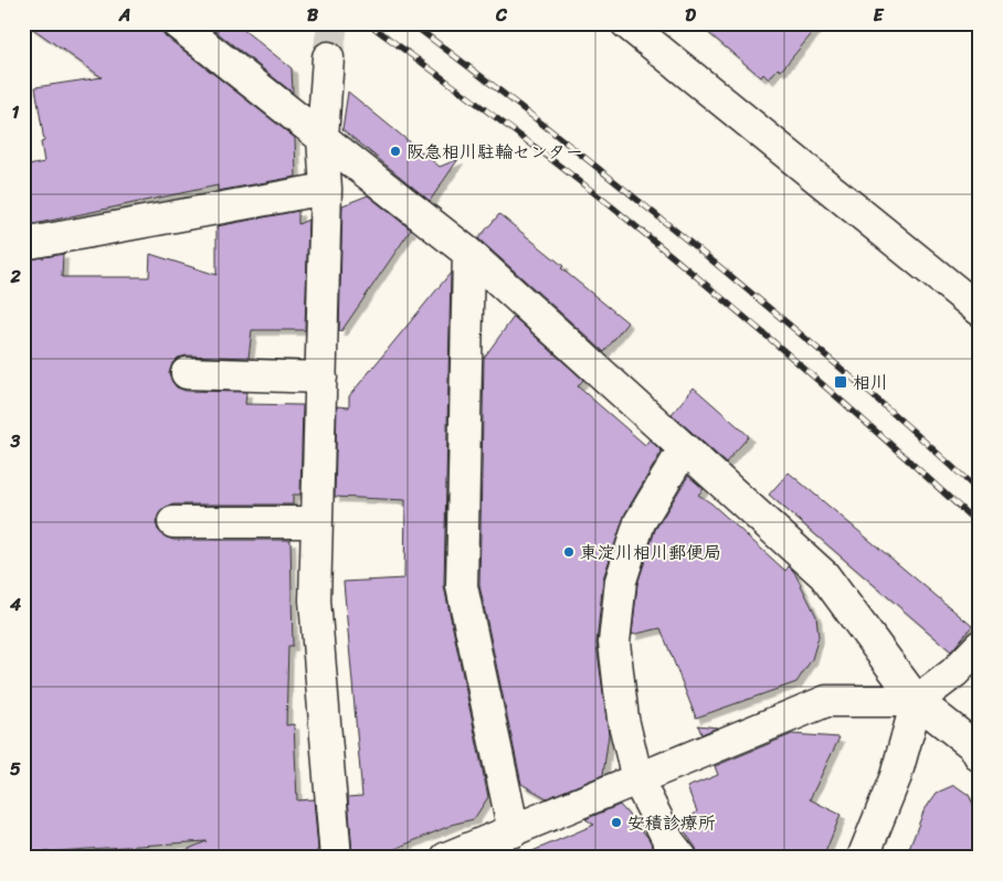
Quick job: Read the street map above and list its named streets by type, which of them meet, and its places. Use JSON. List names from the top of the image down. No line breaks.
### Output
{"places":{"other":["阪急相川駐輪センター","東淀川相川郵便局","安積診療所"],"transit":["相川"]},"grid":{"columns":["A","B","C","D","E"],"rows":["1","2","3","4","5"]}}
